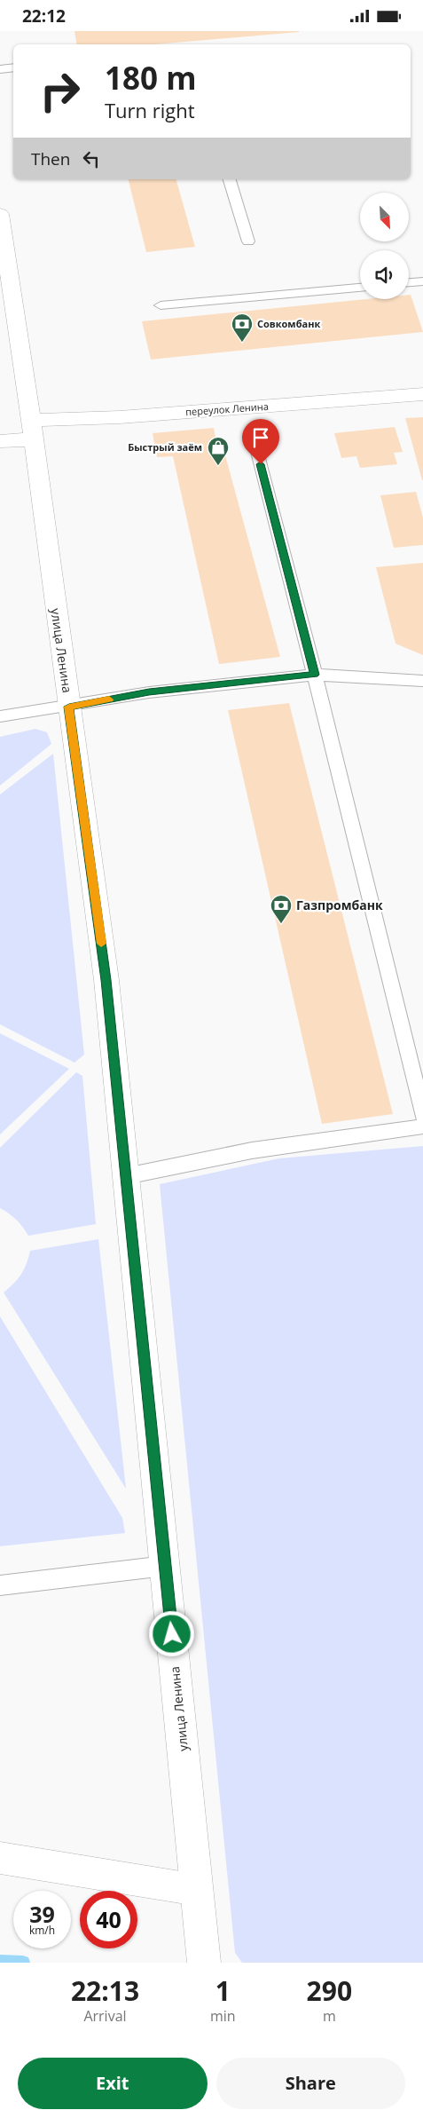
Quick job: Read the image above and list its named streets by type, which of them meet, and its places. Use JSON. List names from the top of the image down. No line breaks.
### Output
{"streets":{"street":["переулок Ленина","улица Ленина"]},"crossings":[["переулок Ленина","улица Ленина"]],"places":{"bank":["Совкомбанк","Газпромбанк"],"shop":["Быстрый заём"]},"north":"bottom right","page":{"status":"22:12","turn":["180 m","Turn right"],"then":"Then","speed":"39 km/h","limit":"40","eta":["22:13","Arrival","1","min","290","m"],"buttons":["Exit","Share"]}}
